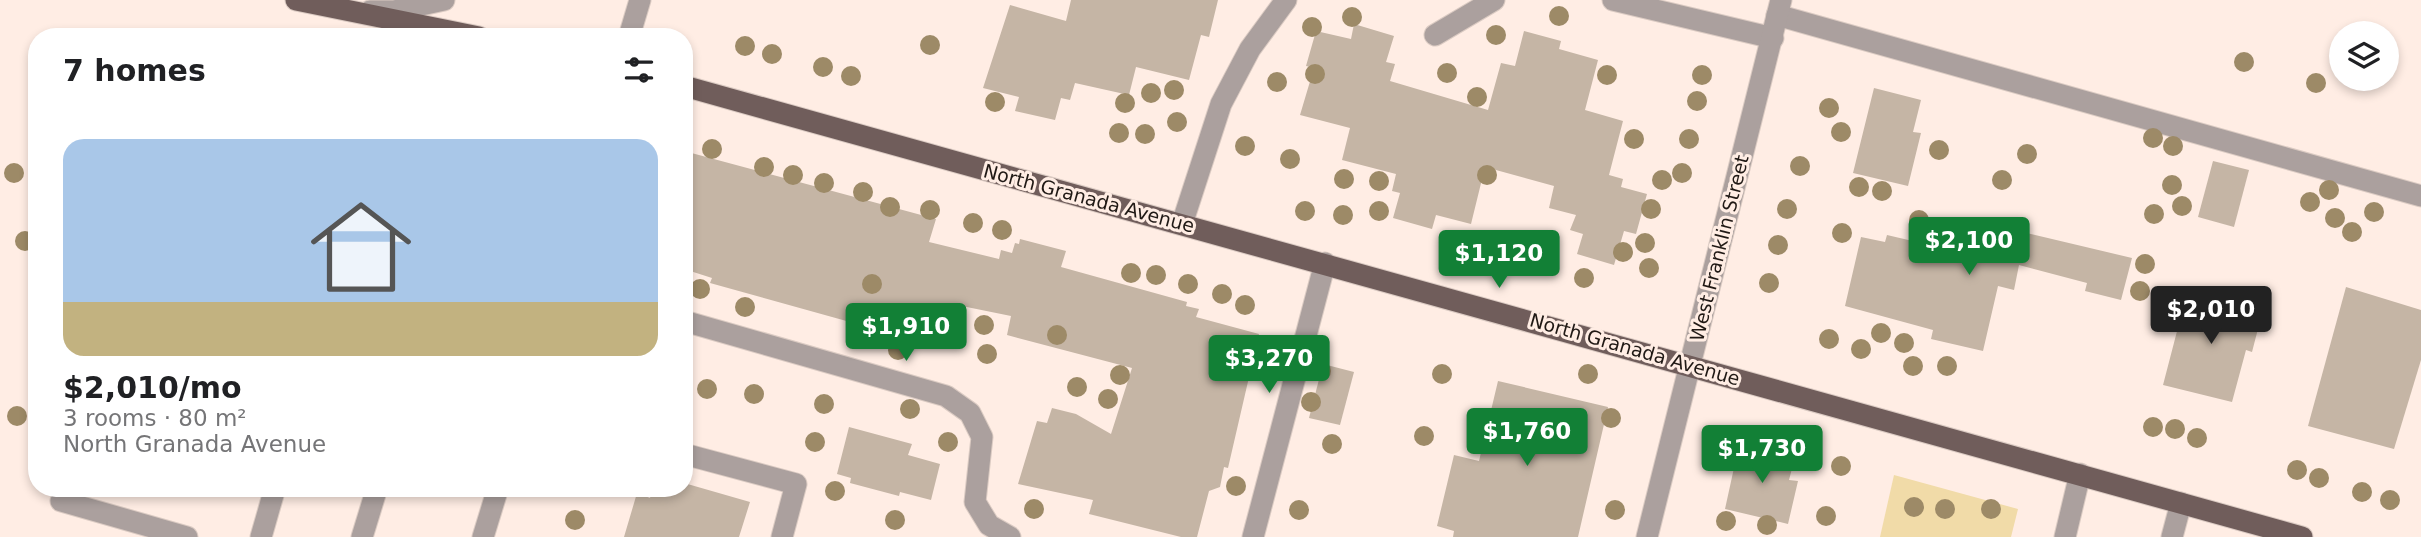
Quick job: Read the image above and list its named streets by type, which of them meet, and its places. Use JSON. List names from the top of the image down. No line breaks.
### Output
{"streets":{"main road":["North Granada Avenue"],"street":["West Franklin Street"]},"crossings":[["North Granada Avenue","West Franklin Street"]],"page":{"heading":"7 homes","list":[{"name":"$2,010/mo","note":"3 rooms · 80 m² · North Granada Avenue"}],"price":["$2,100","$1,120","$2,010","$1,910","$3,270","$1,760","$1,730"]}}
